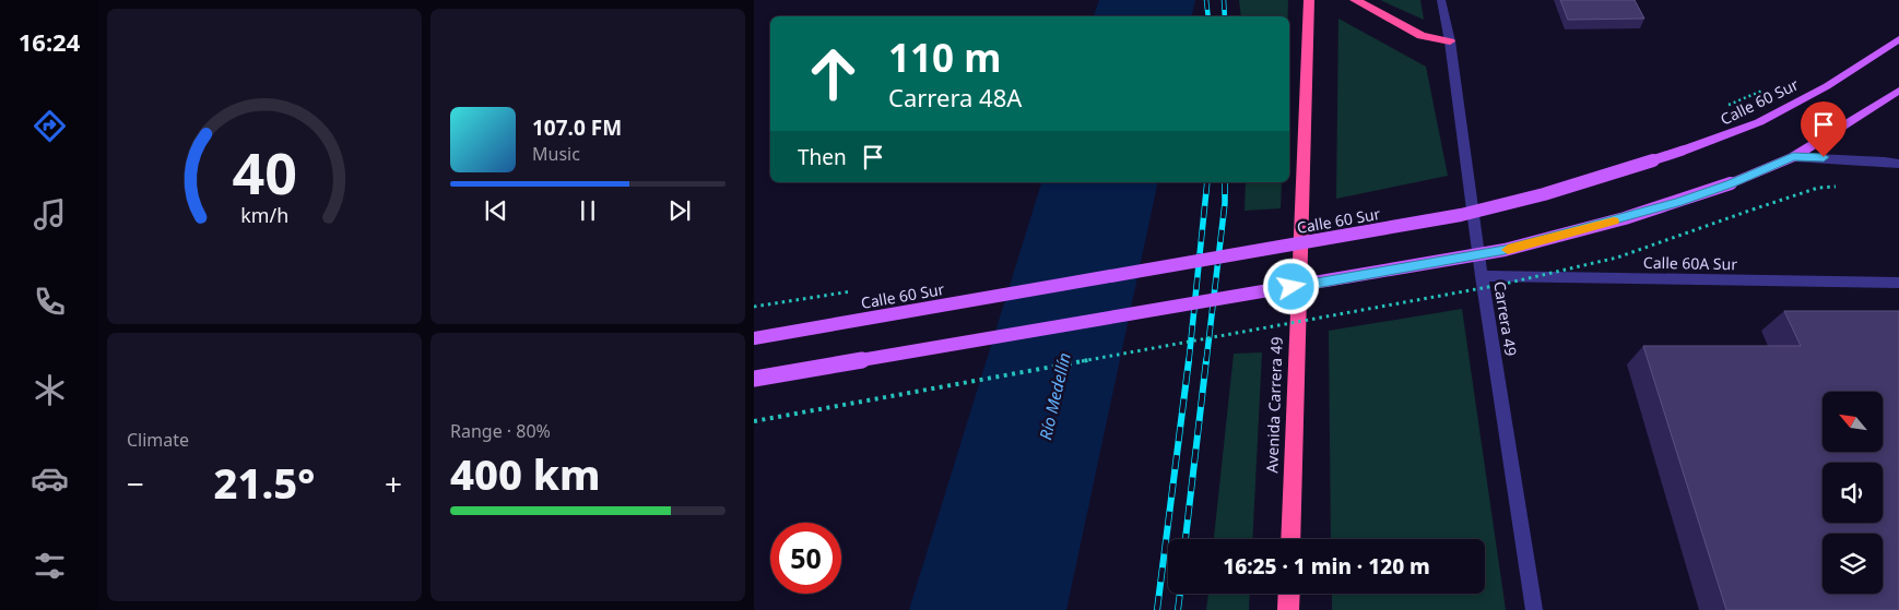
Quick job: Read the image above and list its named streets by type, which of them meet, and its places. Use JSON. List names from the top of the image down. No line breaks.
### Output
{"streets":{"highway":["Avenida Carrera 49"],"main road":["Calle 60 Sur"],"street":["Calle 60A Sur","Carrera 49"]},"crossings":[["Calle 60A Sur","Carrera 49"]],"water":["Río Medellín"],"north":"top left","page":{"tabs":"16:24","turn":["110 m","Carrera 48A"],"song":["107.0 FM","Music"],"then":"Then","tile":["Climate",["Range · 80%","400 km"]],"heat":["−","21.5°","+"],"limit":"50","trip":"16:25 · 1 min · 120 m","gauge":["40","km/h"]}}
